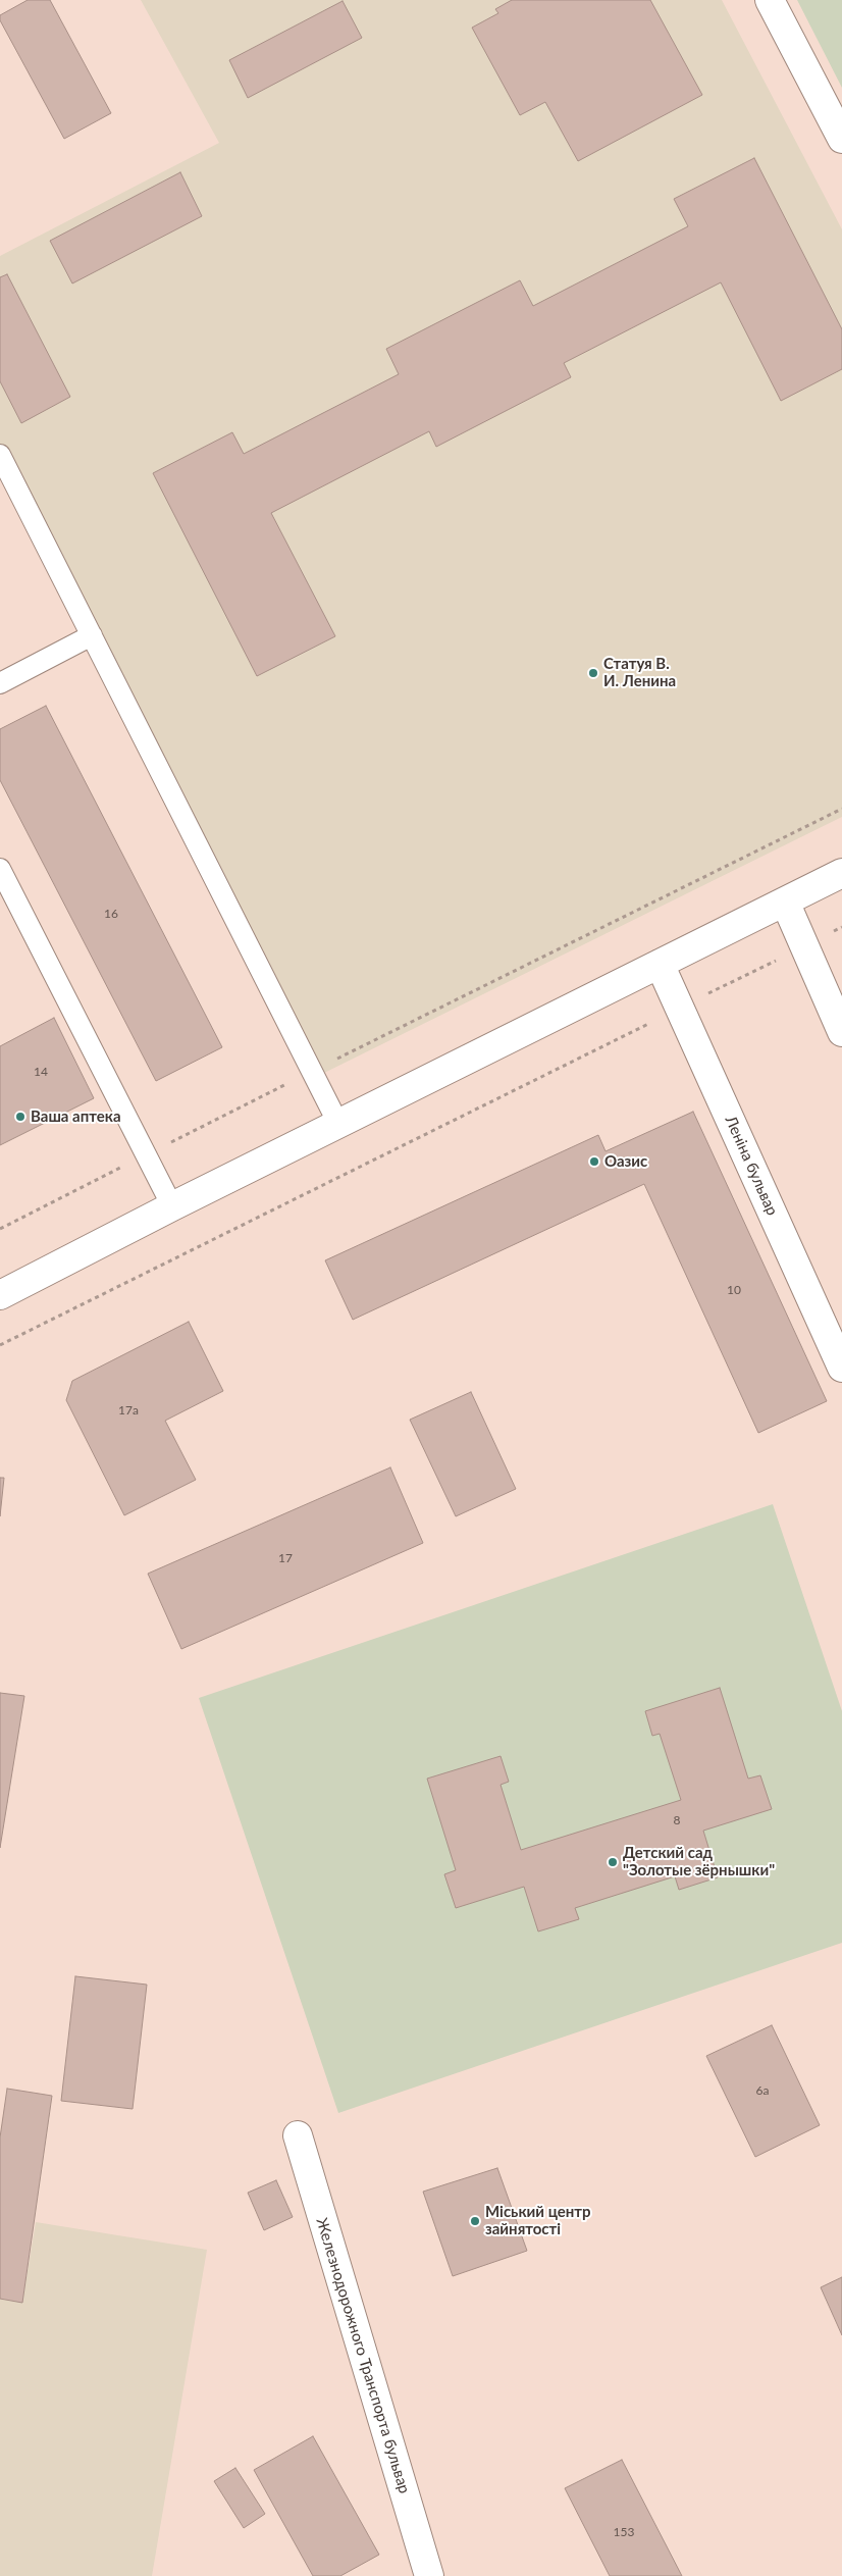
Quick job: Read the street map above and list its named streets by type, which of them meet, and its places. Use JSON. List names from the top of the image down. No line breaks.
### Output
{"streets":{"street":["Леніна бульвар","Железнодорожного Транспорта бульвар"]},"places":["Статуя В. И. Ленина","Ваша аптека","Оазис","Детский сад \"Золотые зёрнышки\"","Міський центр зайнятості"],"house_numbers":["16","14","10","17а","17","8","6а","153"]}
